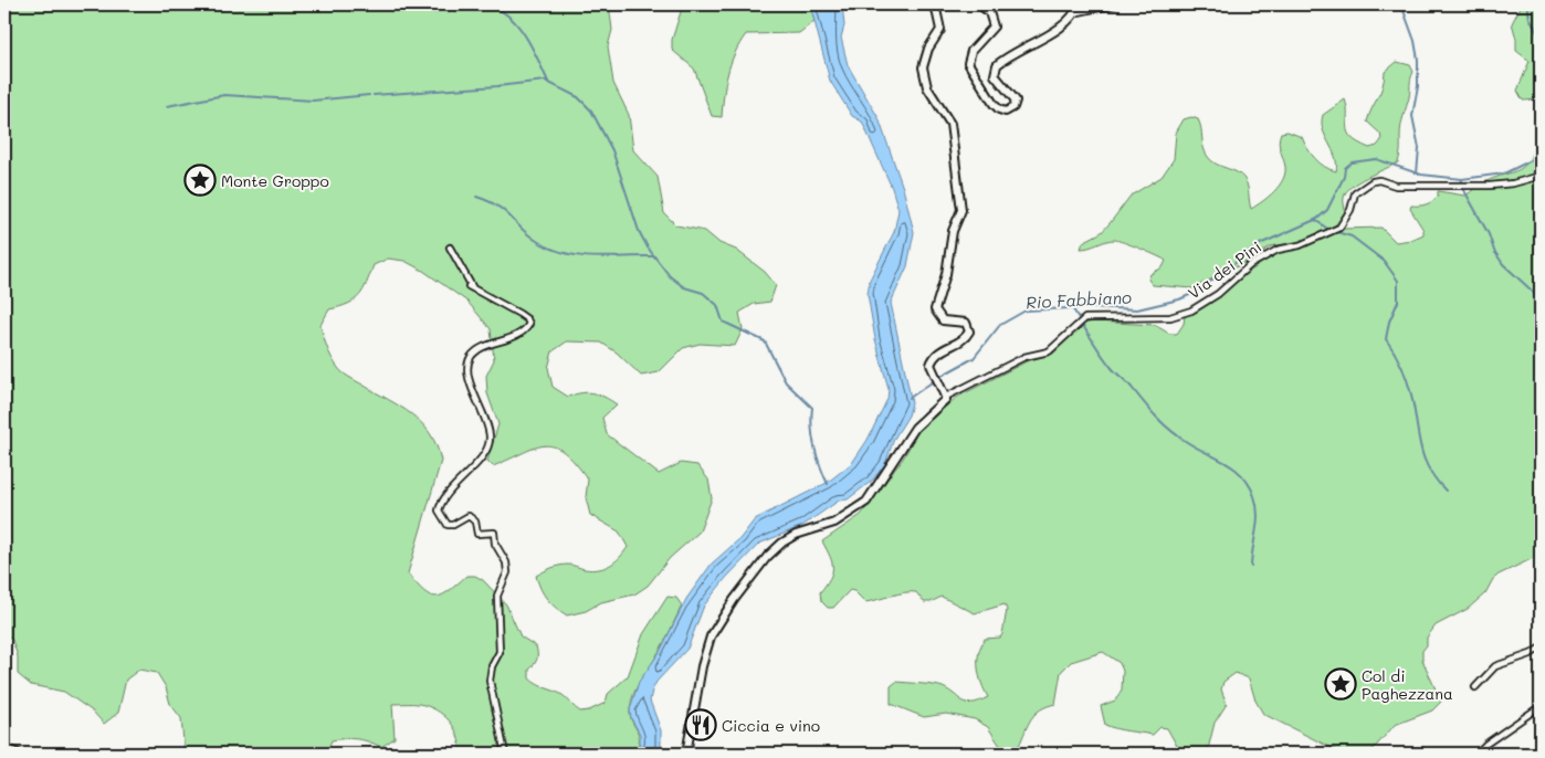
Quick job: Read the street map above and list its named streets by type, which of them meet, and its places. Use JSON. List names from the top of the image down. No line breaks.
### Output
{"streets":{"street":["Via dei Pini"]},"water":["Rio Fabbiano"],"places":{"place":["Monte Groppo","Col di Paghezzana"],"restaurant":["Ciccia e vino"]}}
